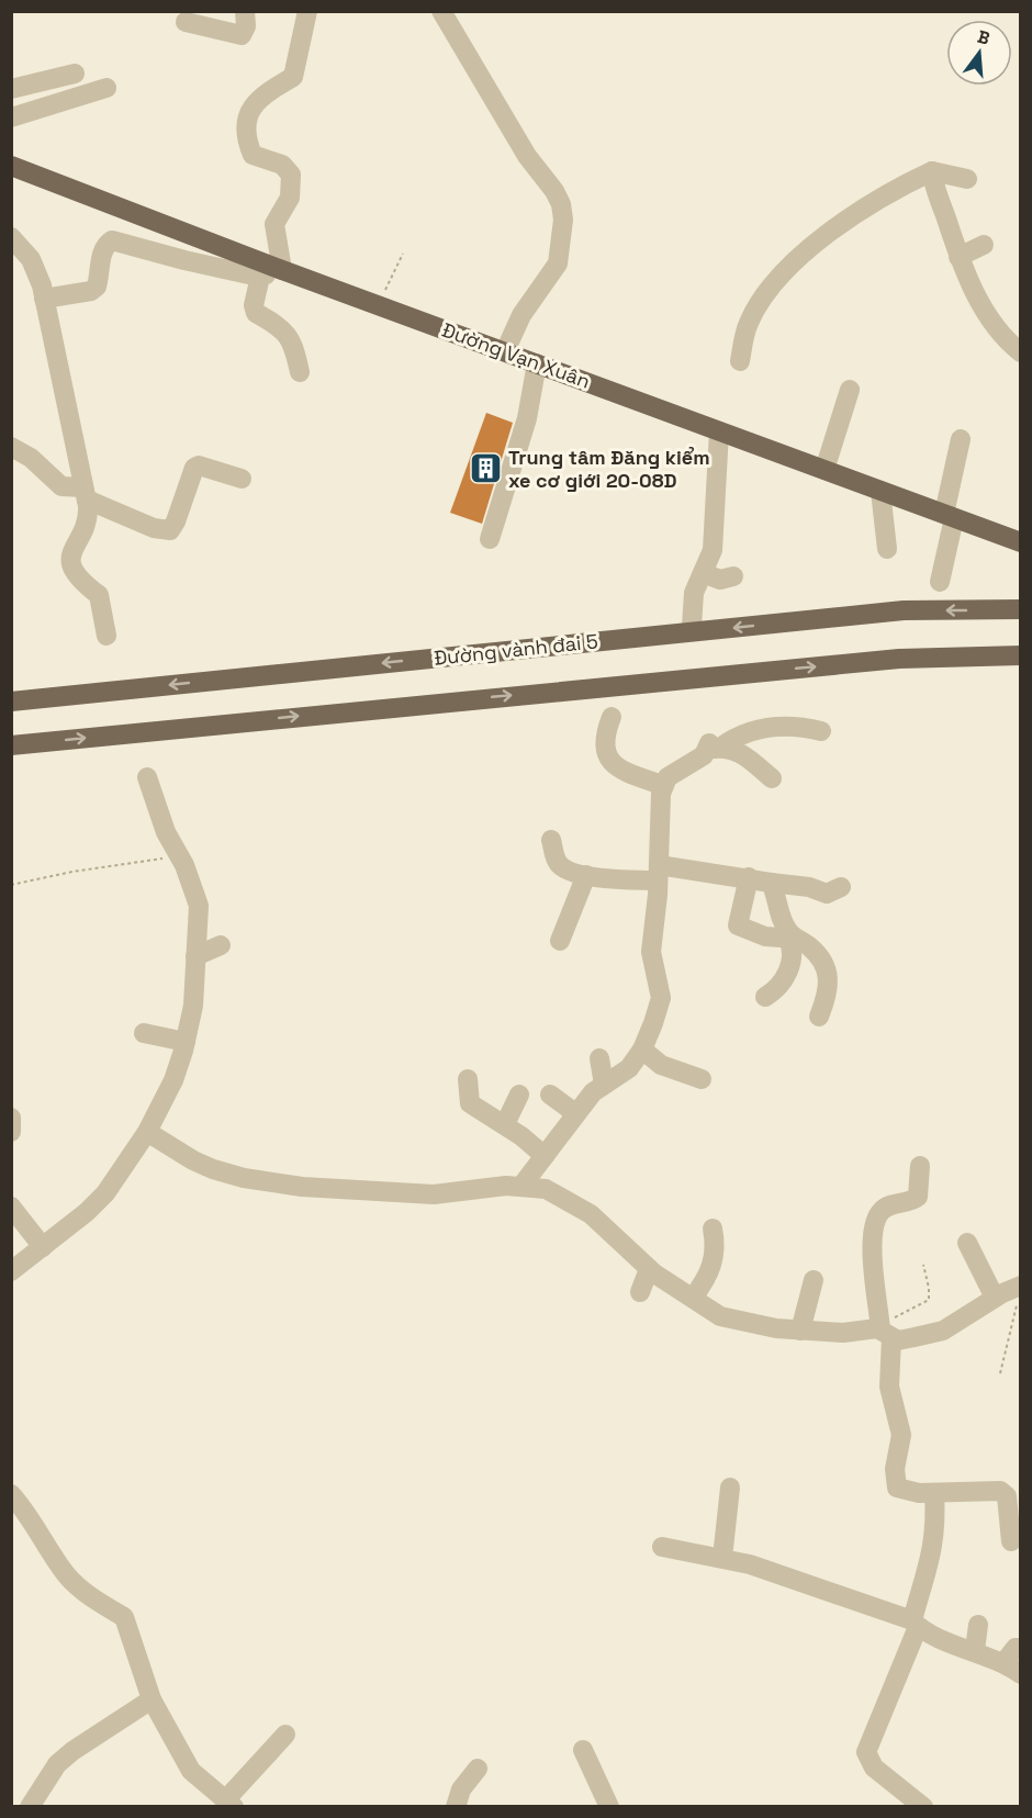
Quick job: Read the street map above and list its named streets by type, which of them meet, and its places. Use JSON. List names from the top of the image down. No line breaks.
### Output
{"streets":{"main road":["Đường Vạn Xuân","Đường vành đai 5"]},"places":{"building":["Trung tâm Đăng kiểm xe cơ giới 20-08D"]},"north":"top"}
